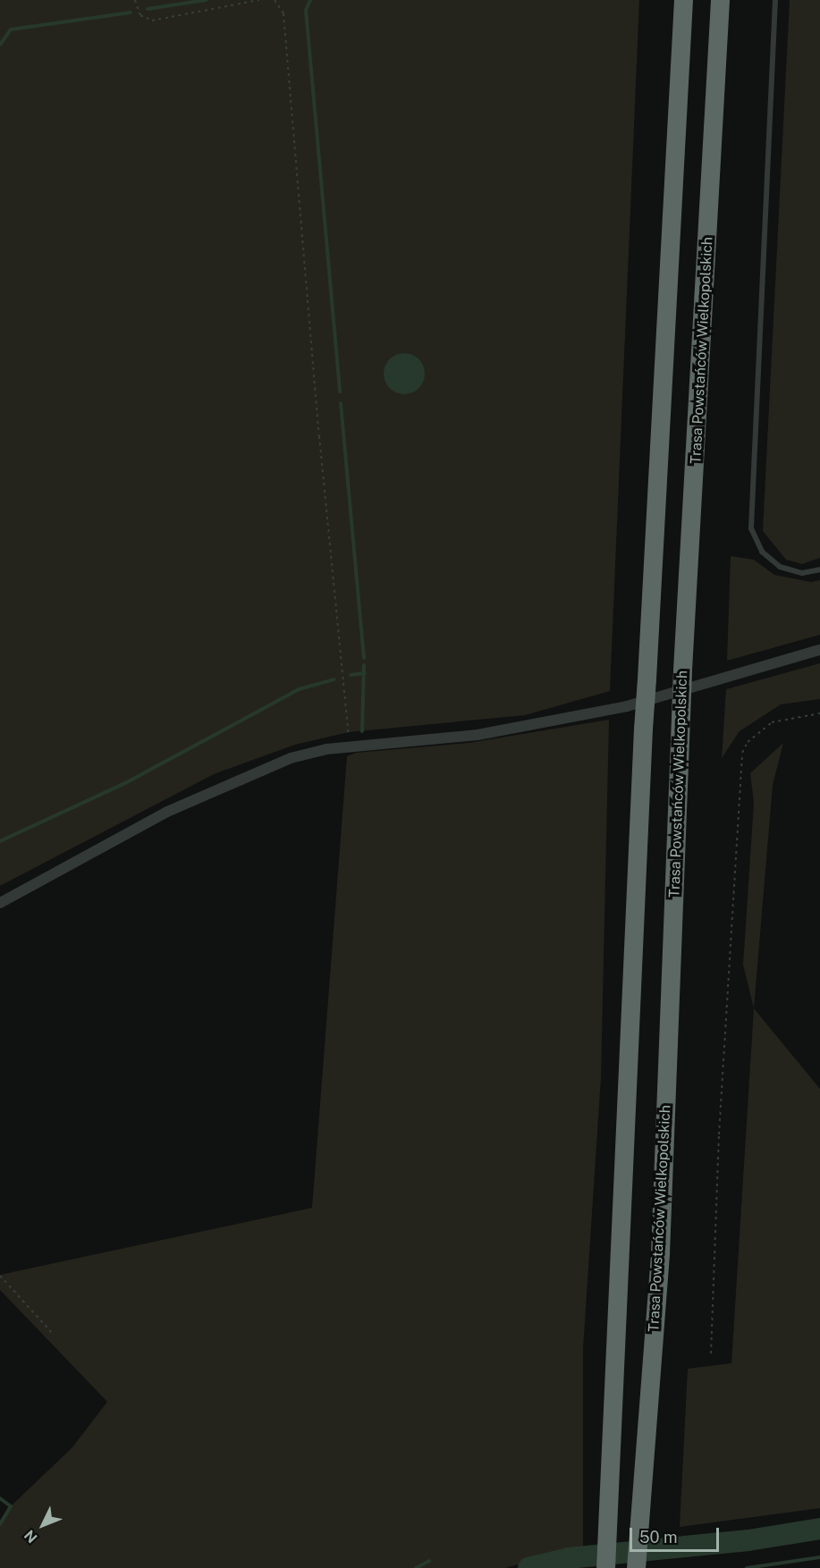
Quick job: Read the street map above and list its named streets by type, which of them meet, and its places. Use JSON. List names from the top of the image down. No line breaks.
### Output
{"streets":{"highway":["Trasa Powstańców Wielkopolskich"]},"scale_bar":"50 m","north":"bottom left"}
